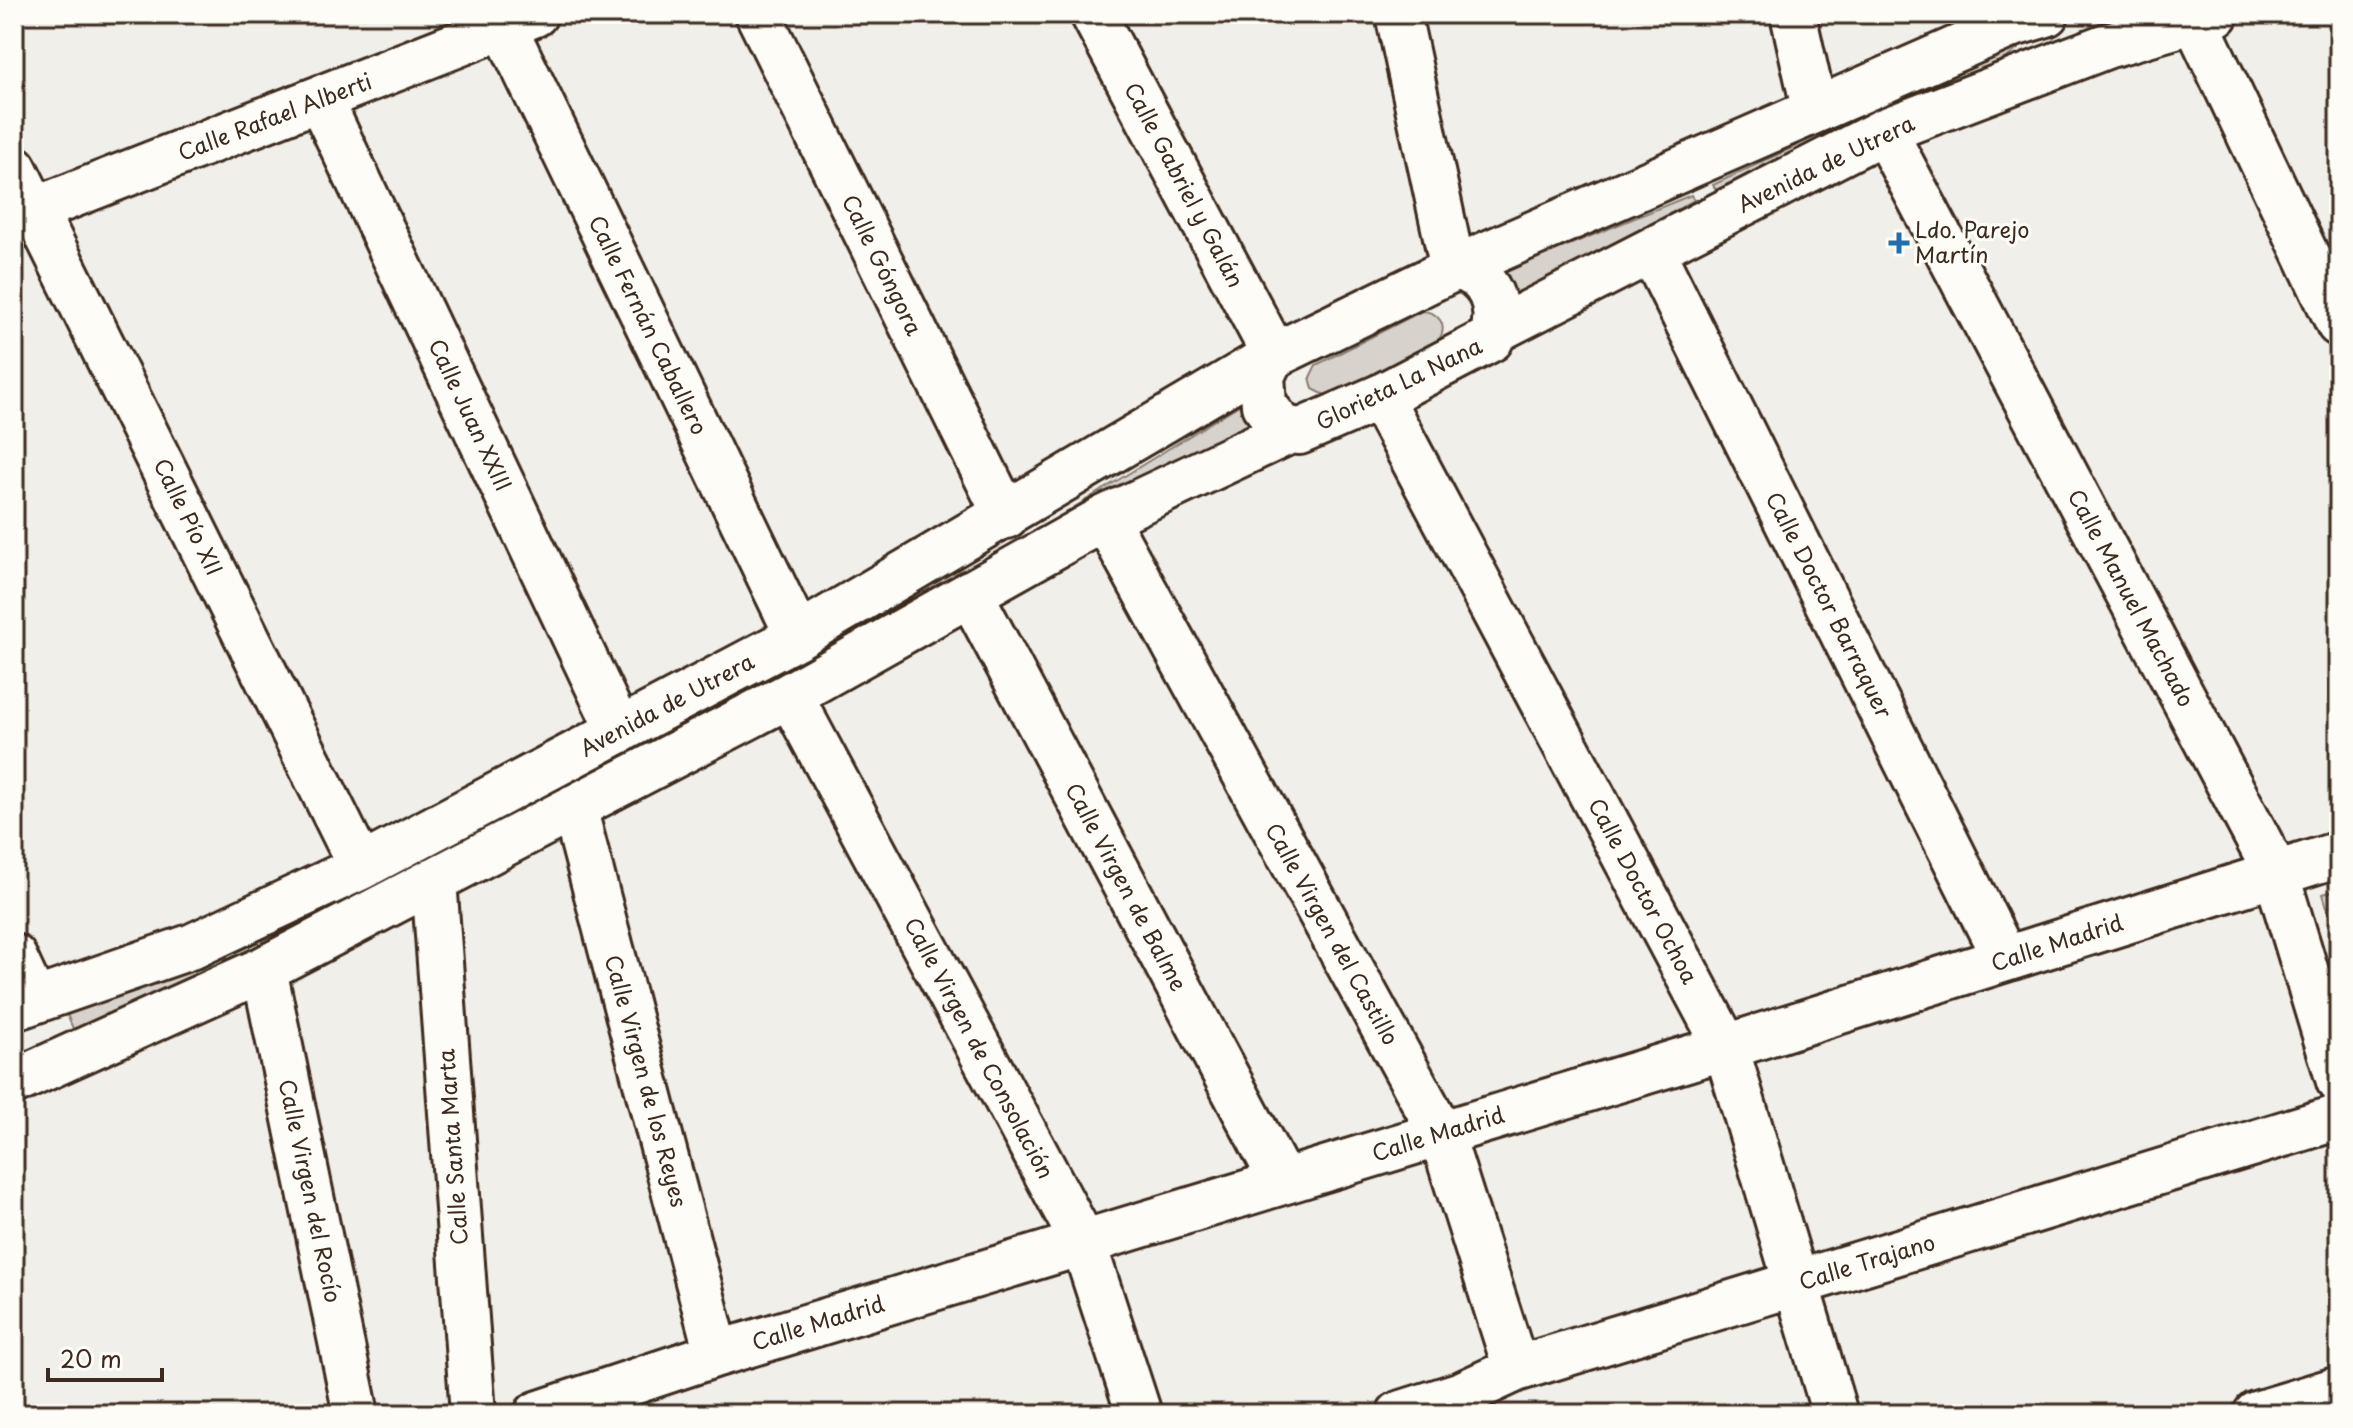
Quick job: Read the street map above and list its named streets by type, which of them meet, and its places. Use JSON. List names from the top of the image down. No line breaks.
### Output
{"streets":{"street":["Calle Rafael Alberti","Avenida de Utrera","Calle Gabriel y Galán","Calle Góngora","Calle Fernán Caballero","Glorieta La Nana","Calle Juan XXIII","Calle Pío XII","Calle Manuel Machado","Calle Doctor Barraquer","Calle Virgen de Balme","Calle Doctor Ochoa","Calle Virgen del Castillo","Calle Madrid","Calle Virgen de Consolación","Calle Virgen de los Reyes","Calle Santa Marta","Calle Virgen del Rocío","Calle Trajano"]},"crossings":[["Calle Rafael Alberti","Calle Fernán Caballero"],["Calle Rafael Alberti","Calle Juan XXIII"],["Calle Rafael Alberti","Calle Pío XII"],["Avenida de Utrera","Calle Gabriel y Galán"],["Avenida de Utrera","Calle Góngora"],["Avenida de Utrera","Calle Fernán Caballero"],["Avenida de Utrera","Glorieta La Nana"],["Avenida de Utrera","Calle Juan XXIII"],["Avenida de Utrera","Calle Pío XII"],["Avenida de Utrera","Calle Manuel Machado"],["Avenida de Utrera","Calle Doctor Barraquer"],["Calle Gabriel y Galán","Glorieta La Nana"],["Glorieta La Nana","Calle Doctor Ochoa"],["Calle Manuel Machado","Calle Madrid"],["Calle Doctor Barraquer","Calle Madrid"],["Calle Virgen de Balme","Calle Madrid"],["Calle Doctor Ochoa","Calle Madrid"],["Calle Doctor Ochoa","Calle Trajano"],["Calle Virgen del Castillo","Calle Madrid"],["Calle Virgen del Castillo","Calle Trajano"],["Calle Madrid","Calle Virgen de Consolación"],["Calle Madrid","Calle Virgen de los Reyes"]],"places":{"health":["Ldo. Parejo Martín"]},"scale_bar":"20 m"}
